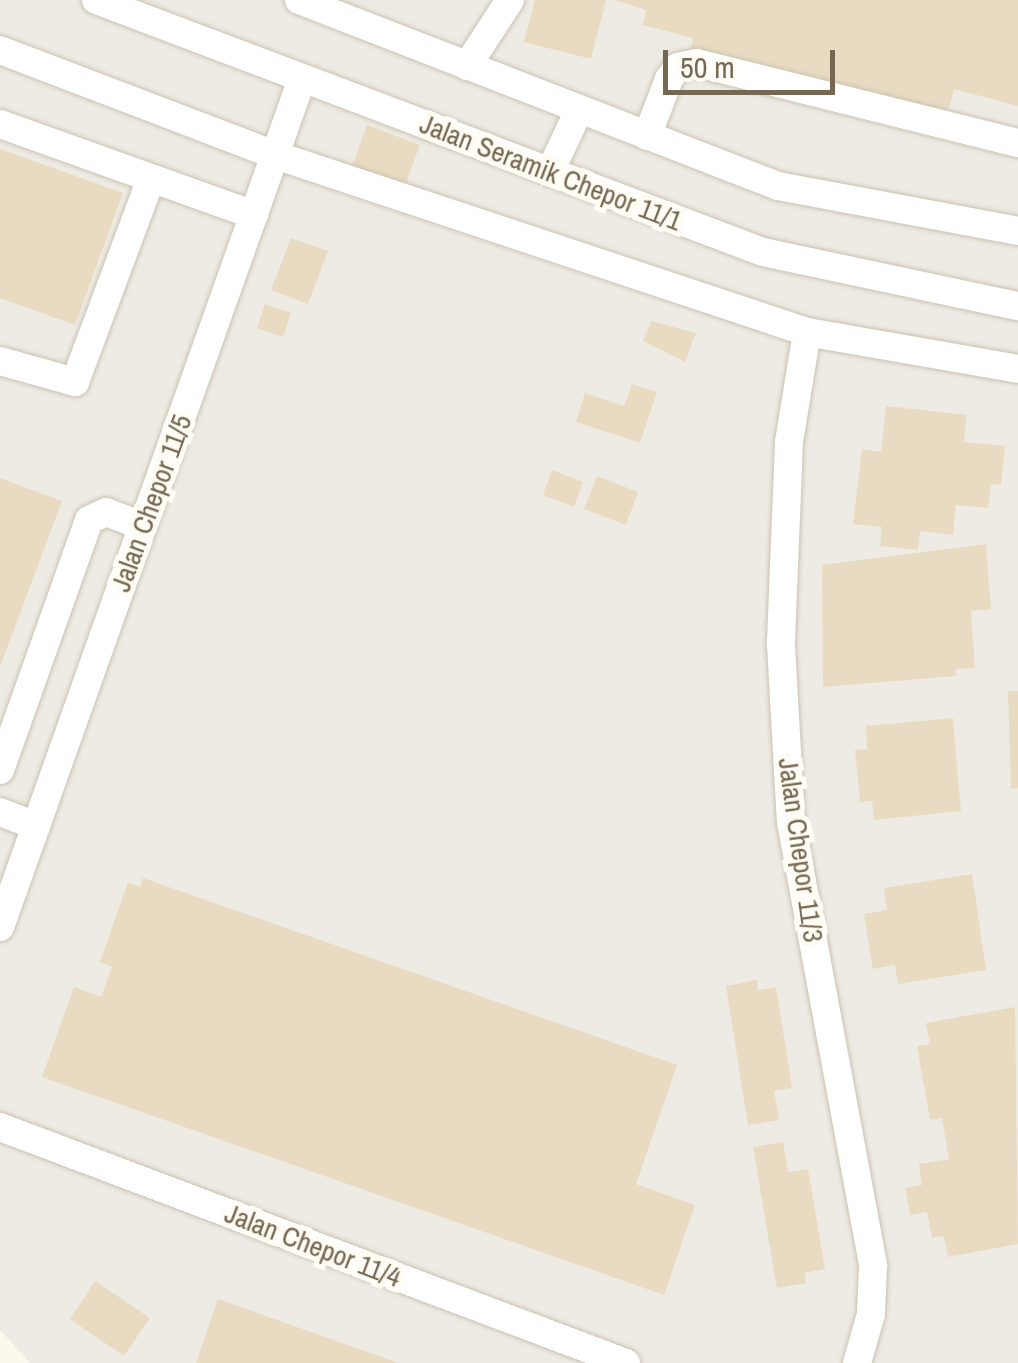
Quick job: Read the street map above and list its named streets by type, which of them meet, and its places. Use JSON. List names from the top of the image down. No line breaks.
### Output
{"streets":{"street":["Jalan Seramik Chepor 11/1","Jalan Chepor 11/5","Jalan Chepor 11/3","Jalan Chepor 11/4"]},"crossings":[["Jalan Seramik Chepor 11/1","Jalan Chepor 11/5"]],"scale_bar":"50 m"}
